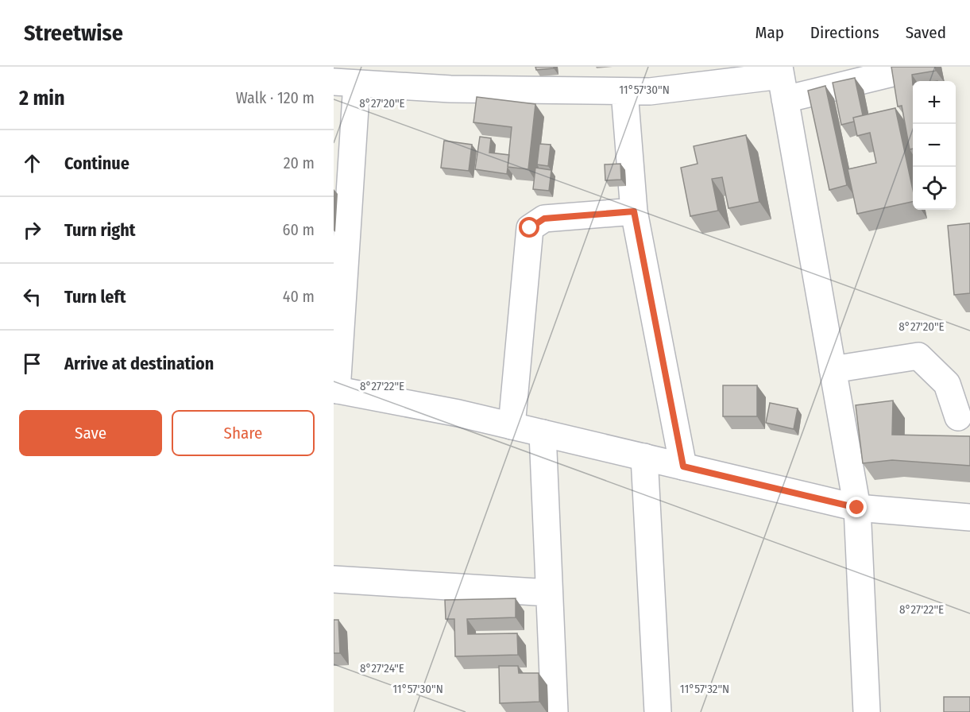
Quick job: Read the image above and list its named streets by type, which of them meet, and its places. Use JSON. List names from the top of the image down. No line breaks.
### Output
{"page":{"header":"Streetwise","nav":["Map","Directions","Saved"],"heading":["2 min","Walk · 120 m"],"map_buttons":["+","−"],"list":[["Continue","20 m"],["Turn right","60 m"],["Turn left","40 m"],"Arrive at destination"],"buttons":["Save","Share"]},"coordinates":["11°57'30\"N","8°27'20\"E","8°27'22\"E","8°27'24\"E","11°57'32\"N"]}
